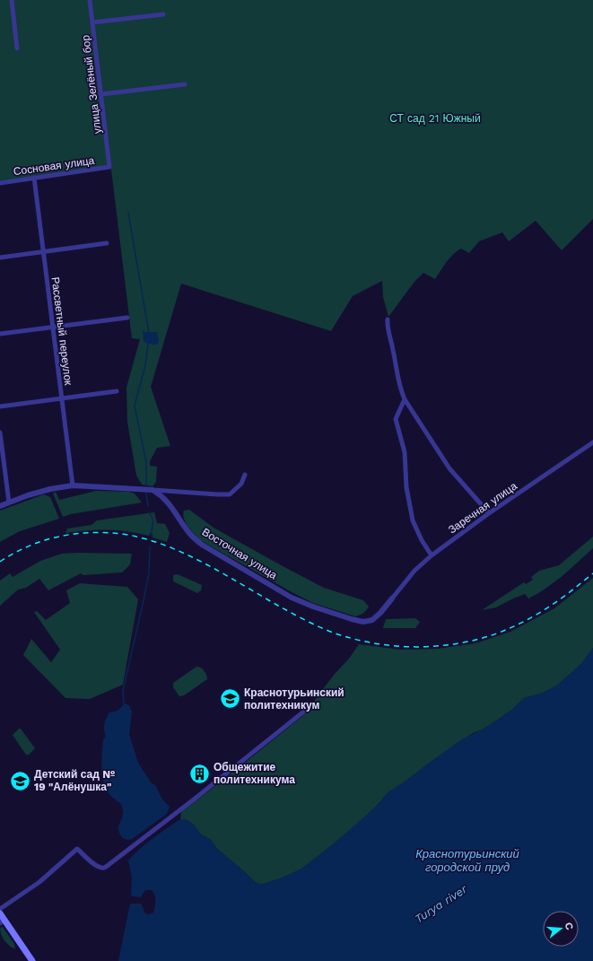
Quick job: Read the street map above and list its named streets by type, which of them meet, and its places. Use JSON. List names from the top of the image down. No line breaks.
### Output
{"streets":{"street":["улица Зелёный бор","Сосновая улица","Рассветный переулок","Заречная улица","Восточная улица"]},"crossings":[["улица Зелёный бор","Сосновая улица"],["Сосновая улица","Рассветный переулок"],["Заречная улица","Восточная улица"]],"water":["Краснотурьинский городской пруд","Turya river"],"parks":["СТ сад 21 Южный"],"places":{"school or university":["Краснотурьинский политехникум","Детский сад № 19 \"Алёнушка\""],"building":["Общежитие политехникума"]},"north":"right"}
